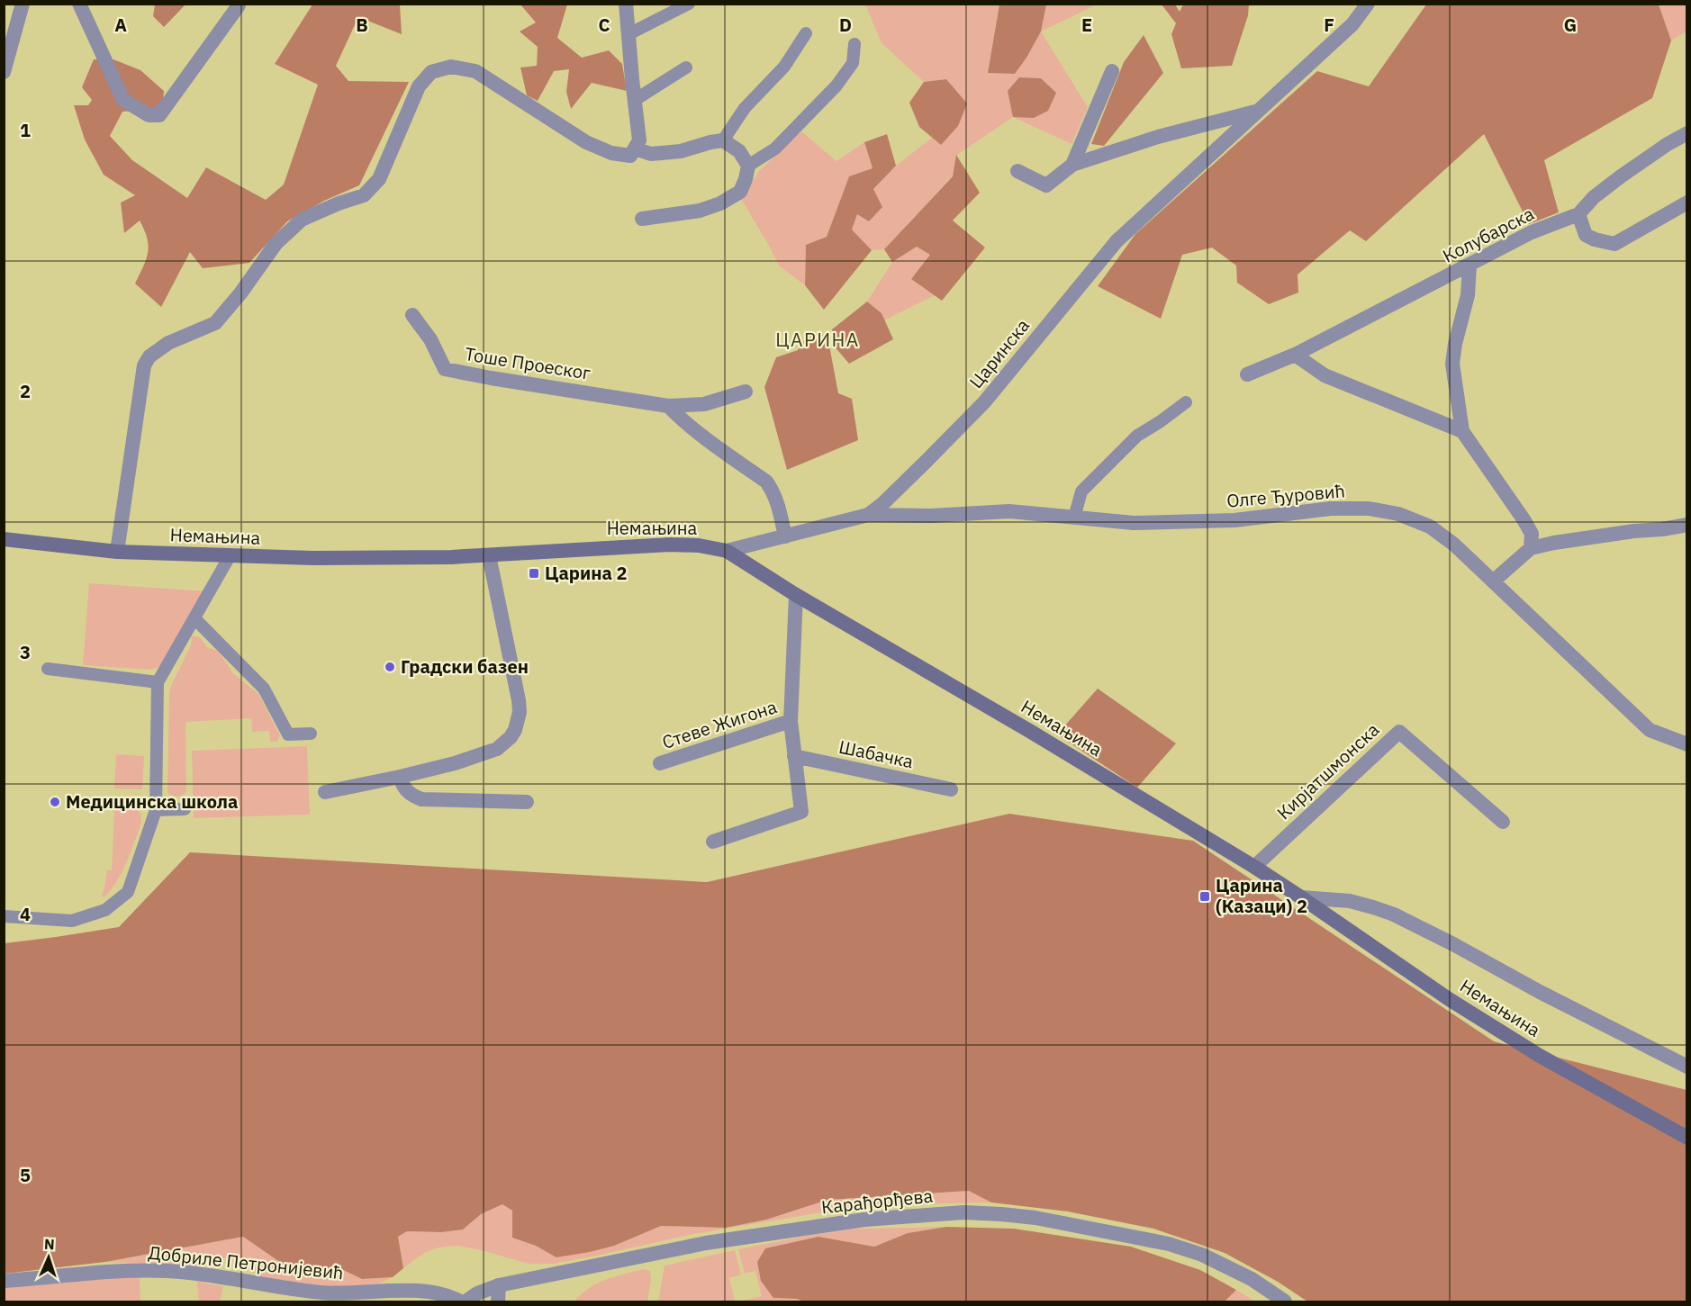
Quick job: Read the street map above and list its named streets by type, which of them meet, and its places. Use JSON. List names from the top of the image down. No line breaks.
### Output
{"streets":{"main road":["Немањина"],"street":["Колубарска","Царинска","Тоше Проеског","Олге Ђуровић","Стеве Жигона","Шабачка","Кирјатшмонска","Карађорђева","Добриле Петронијевић"]},"crossings":[["Царинска","Олге Ђуровић"],["Царинска","Немањина"],["Немањина","Кирјатшмонска"]],"districts":["ЦАРИНА"],"places":{"transit":["Царина 2","Царина (Казаци) 2"],"other":["Градски базен","Медицинска школа"]},"north":"top","grid":{"columns":["A","B","C","D","E","F","G"],"rows":["1","2","3","4","5"]}}
